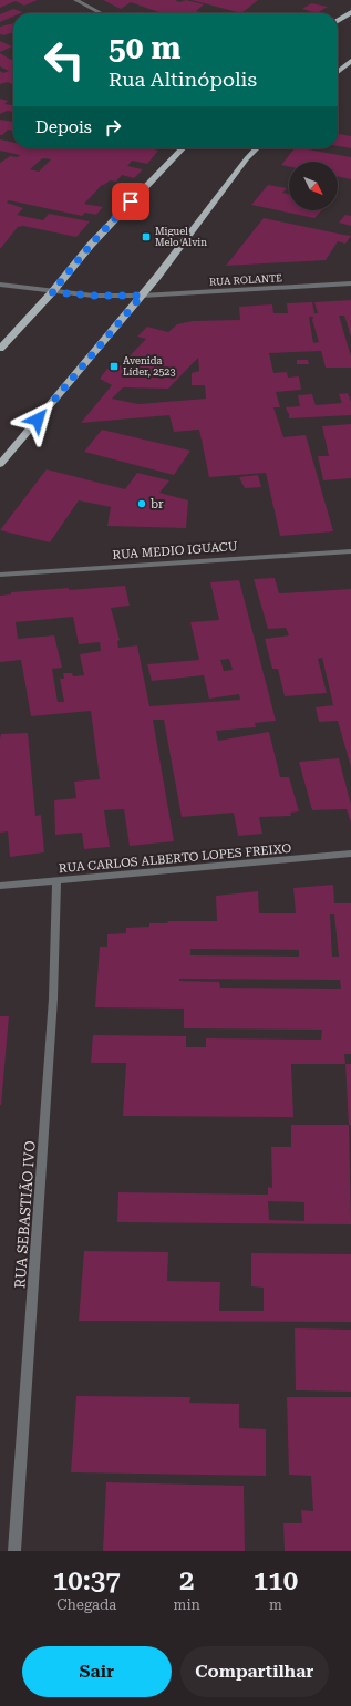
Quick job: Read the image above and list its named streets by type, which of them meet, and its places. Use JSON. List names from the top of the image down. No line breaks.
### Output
{"streets":{"street":["RUA ROLANTE","RUA MEDIO IGUACU","RUA CARLOS ALBERTO LOPES FREIXO","RUA SEBASTIÃO IVO"]},"crossings":[["RUA CARLOS ALBERTO LOPES FREIXO","RUA SEBASTIÃO IVO"]],"places":{"transit":["Miguel Melo Alvin","Avenida Líder, 2523"],"other":["br"]},"north":"bottom right","page":{"turn":["50 m","Rua Altinópolis"],"then":"Depois","eta":["10:37","Chegada","2","min","110","m"],"buttons":["Sair","Compartilhar"]}}
